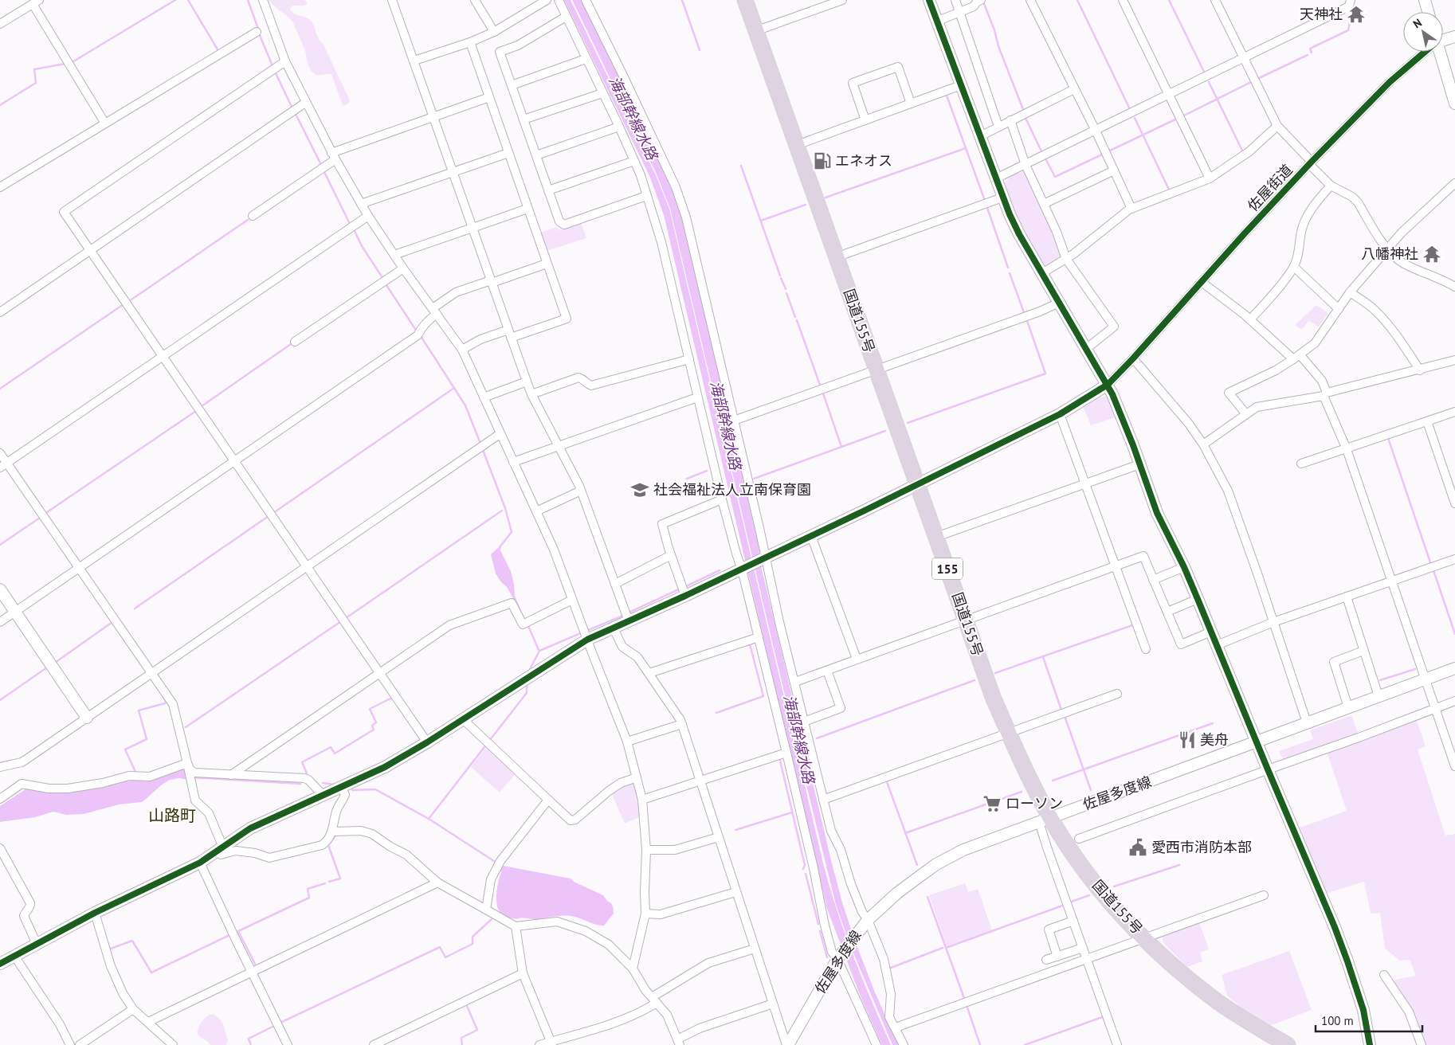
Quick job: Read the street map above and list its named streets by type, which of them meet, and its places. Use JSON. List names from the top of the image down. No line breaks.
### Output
{"streets":{"highway":["国道155号","155"],"street":["佐屋街道","佐屋多度線"]},"crossings":[["国道155号","佐屋多度線"]],"districts":["山路町"],"water":["海部幹線水路"],"places":{"temple":["天神社","八幡神社"],"fuel station":["エネオス"],"school or university":["社会福祉法人立南保育園"],"restaurant":["美舟"],"supermarket":["ローソン"],"public building":["愛西市消防本部"]},"scale_bar":"100 m","north":"top left"}
